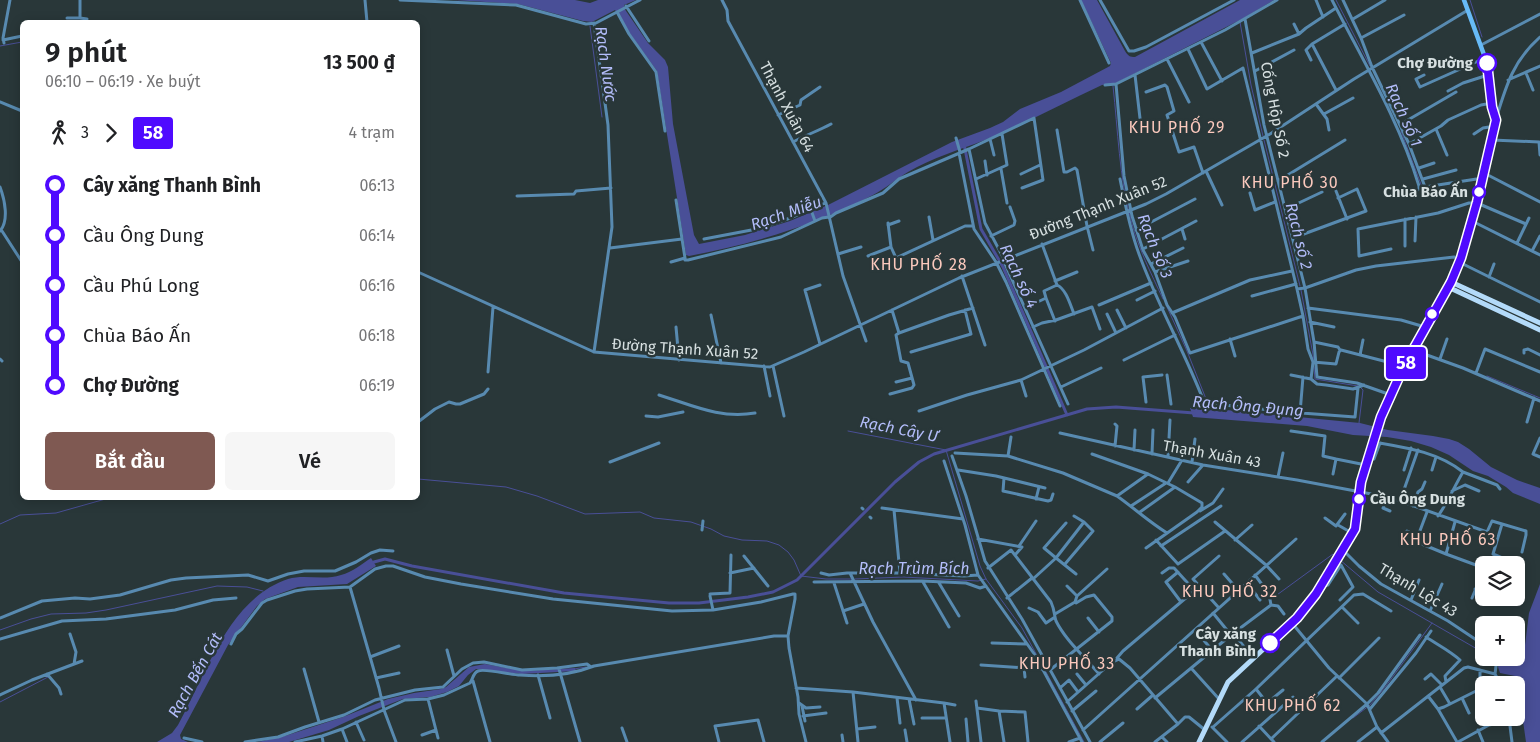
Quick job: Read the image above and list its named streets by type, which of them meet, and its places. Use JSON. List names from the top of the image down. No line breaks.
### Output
{"streets":{"street":["Thạnh Xuân 64","Cống Hộp Số 2","Đường Thạnh Xuân 52","Thạnh Xuân 43","Thạnh Lộc 43"]},"crossings":[["Cống Hộp Số 2","Đường Thạnh Xuân 52"]],"districts":["KHU PHỐ 29","KHU PHỐ 30","KHU PHỐ 28","KHU PHỐ 63","KHU PHỐ 32","KHU PHỐ 33","KHU PHỐ 62"],"water":["Rạch Nước","Rạch số 1","Rạch Miễu","Rạch số 2","Rạch số 3","Rạch số 4","Rạch Ông Đụng","Rạch Cây Ư","Rạch Trùm Bích","Rạch Bến Cát"],"places":["Chợ Đường","Chùa Báo Ấn","Cầu Ông Dung","Cây xăng Thanh Bình"],"lines":["bus line 58"],"page":{"on_map":"58","heading":["9 phút","06:10 – 06:19 · Xe buýt","13 500 ₫"],"legs":["3","58","4 trạm"],"list":[{"name":"Cây xăng Thanh Bình","value":"06:13"},{"name":"Cầu Ông Dung","value":"06:14"},{"name":"Cầu Phú Long","value":"06:16"},{"name":"Chùa Báo Ấn","value":"06:18"},{"name":"Chợ Đường","value":"06:19"}],"buttons":["Bắt đầu","Vé"],"map_buttons":["+","−"]}}
